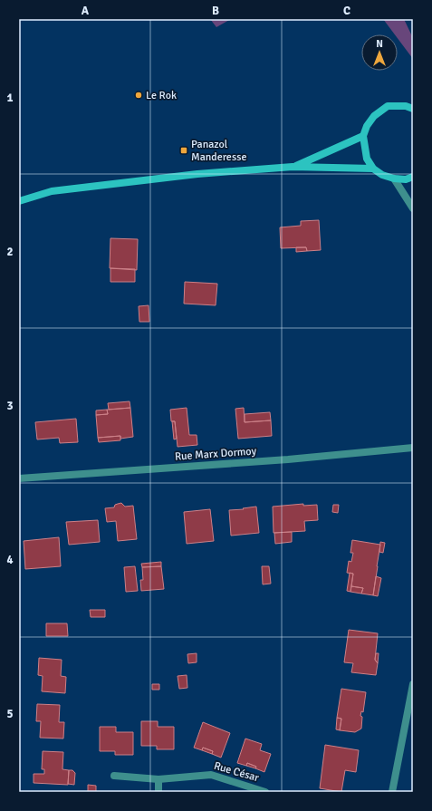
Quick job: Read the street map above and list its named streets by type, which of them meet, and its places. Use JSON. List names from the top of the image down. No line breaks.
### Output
{"streets":{"street":["Rue Marx Dormoy","Rue César"]},"places":{"other":["Le Rok"],"transit":["Panazol Manderesse"]},"north":"top","grid":{"columns":["A","B","C"],"rows":["1","2","3","4","5"]}}
